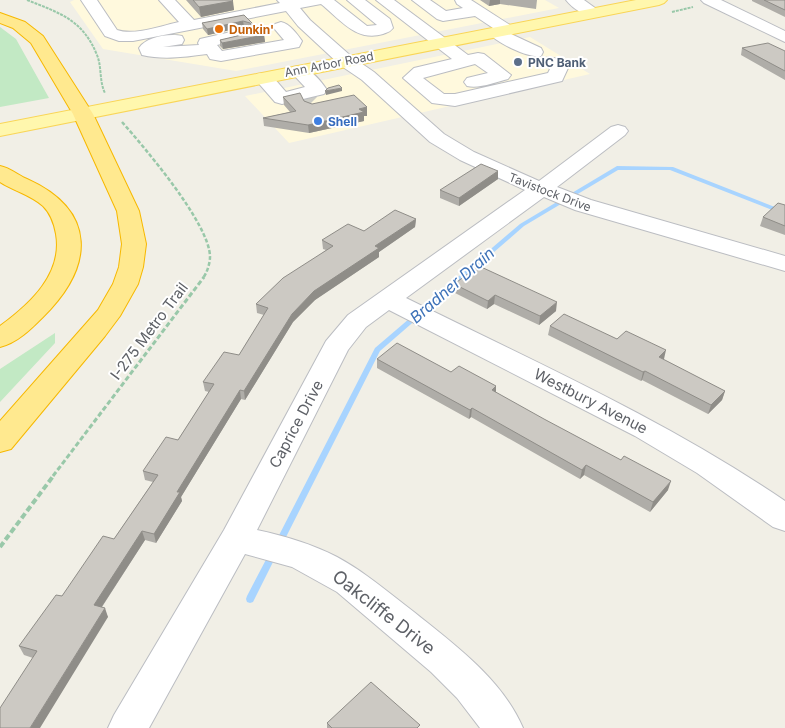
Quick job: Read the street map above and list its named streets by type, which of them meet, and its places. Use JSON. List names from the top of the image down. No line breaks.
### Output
{"streets":{"main road":["Ann Arbor Road"],"street":["Tavistock Drive","Westbury Avenue","Caprice Drive","Oakcliffe Drive"],"path":["I-275 Metro Trail"]},"crossings":[["Ann Arbor Road","Tavistock Drive"],["Tavistock Drive","Caprice Drive"],["Westbury Avenue","Caprice Drive"],["Caprice Drive","Oakcliffe Drive"]],"water":["Bradner Drain"],"places":["Dunkin'","PNC Bank","Shell"]}
